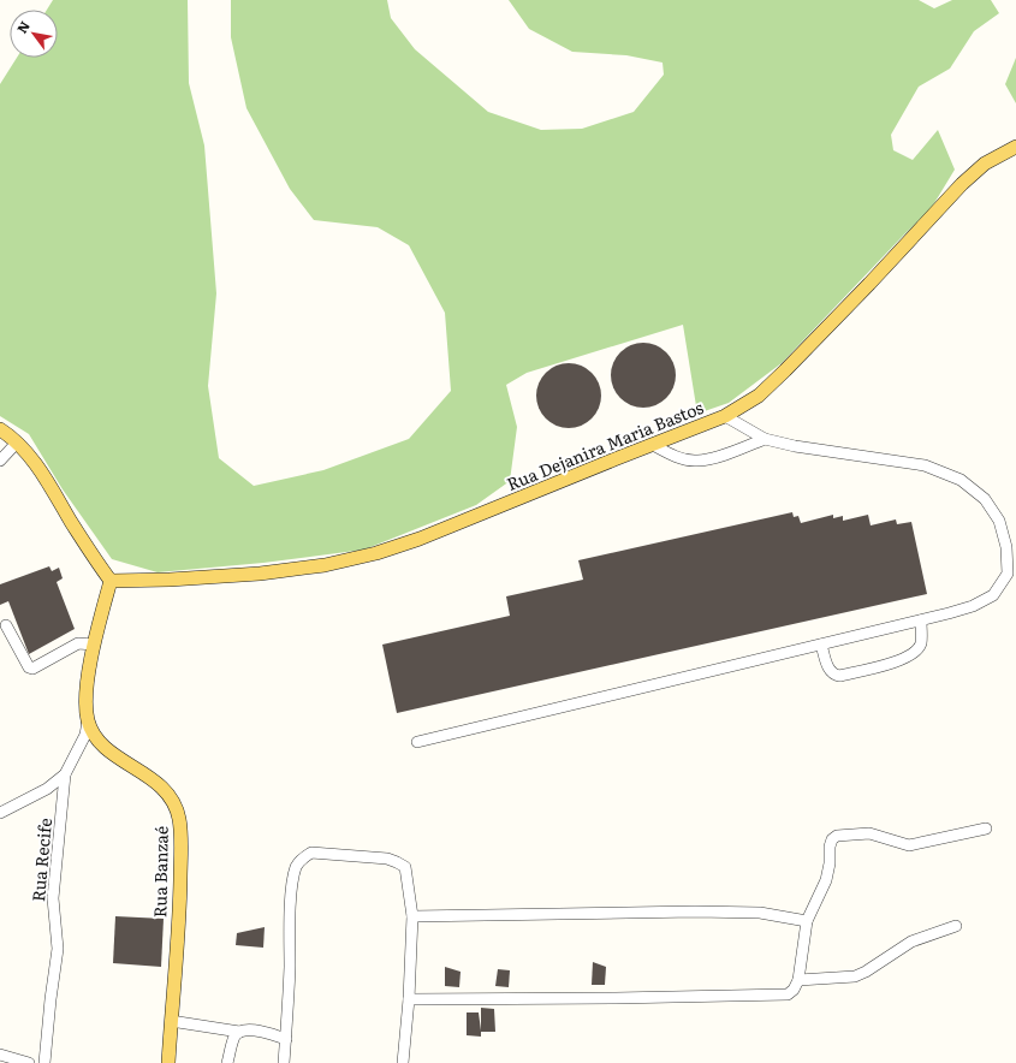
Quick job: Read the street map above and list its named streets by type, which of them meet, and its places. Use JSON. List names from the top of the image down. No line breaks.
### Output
{"streets":{"main road":["Rua Dejanira Maria Bastos","Rua Banzaé"],"street":["Rua Recife"]},"crossings":[["Rua Dejanira Maria Bastos","Rua Banzaé"],["Rua Recife","Rua Banzaé"]],"north":"top left"}
